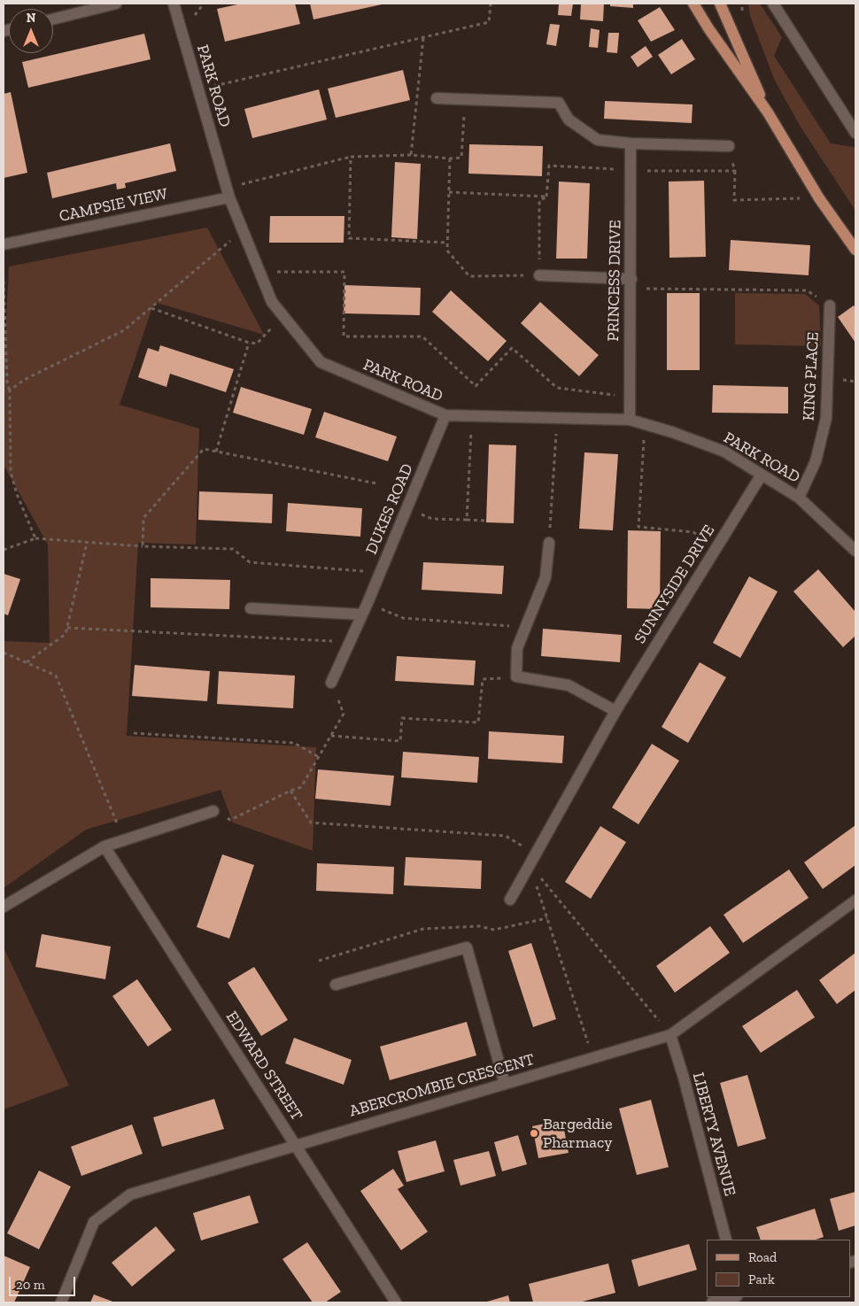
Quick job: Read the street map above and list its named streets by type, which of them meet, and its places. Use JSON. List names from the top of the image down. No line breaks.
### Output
{"streets":{"street":["PARK ROAD","CAMPSIE VIEW","PRINCESS DRIVE","KING PLACE","DUKES ROAD","SUNNYSIDE DRIVE","EDWARD STREET","ABERCROMBIE CRESCENT","LIBERTY AVENUE"]},"crossings":[["PARK ROAD","CAMPSIE VIEW"],["PARK ROAD","PRINCESS DRIVE"],["PARK ROAD","KING PLACE"],["PARK ROAD","DUKES ROAD"],["PARK ROAD","SUNNYSIDE DRIVE"],["EDWARD STREET","ABERCROMBIE CRESCENT"],["ABERCROMBIE CRESCENT","LIBERTY AVENUE"]],"places":["Bargeddie Pharmacy"],"legend":["Road","Park"],"scale_bar":"20 m","north":"top"}
